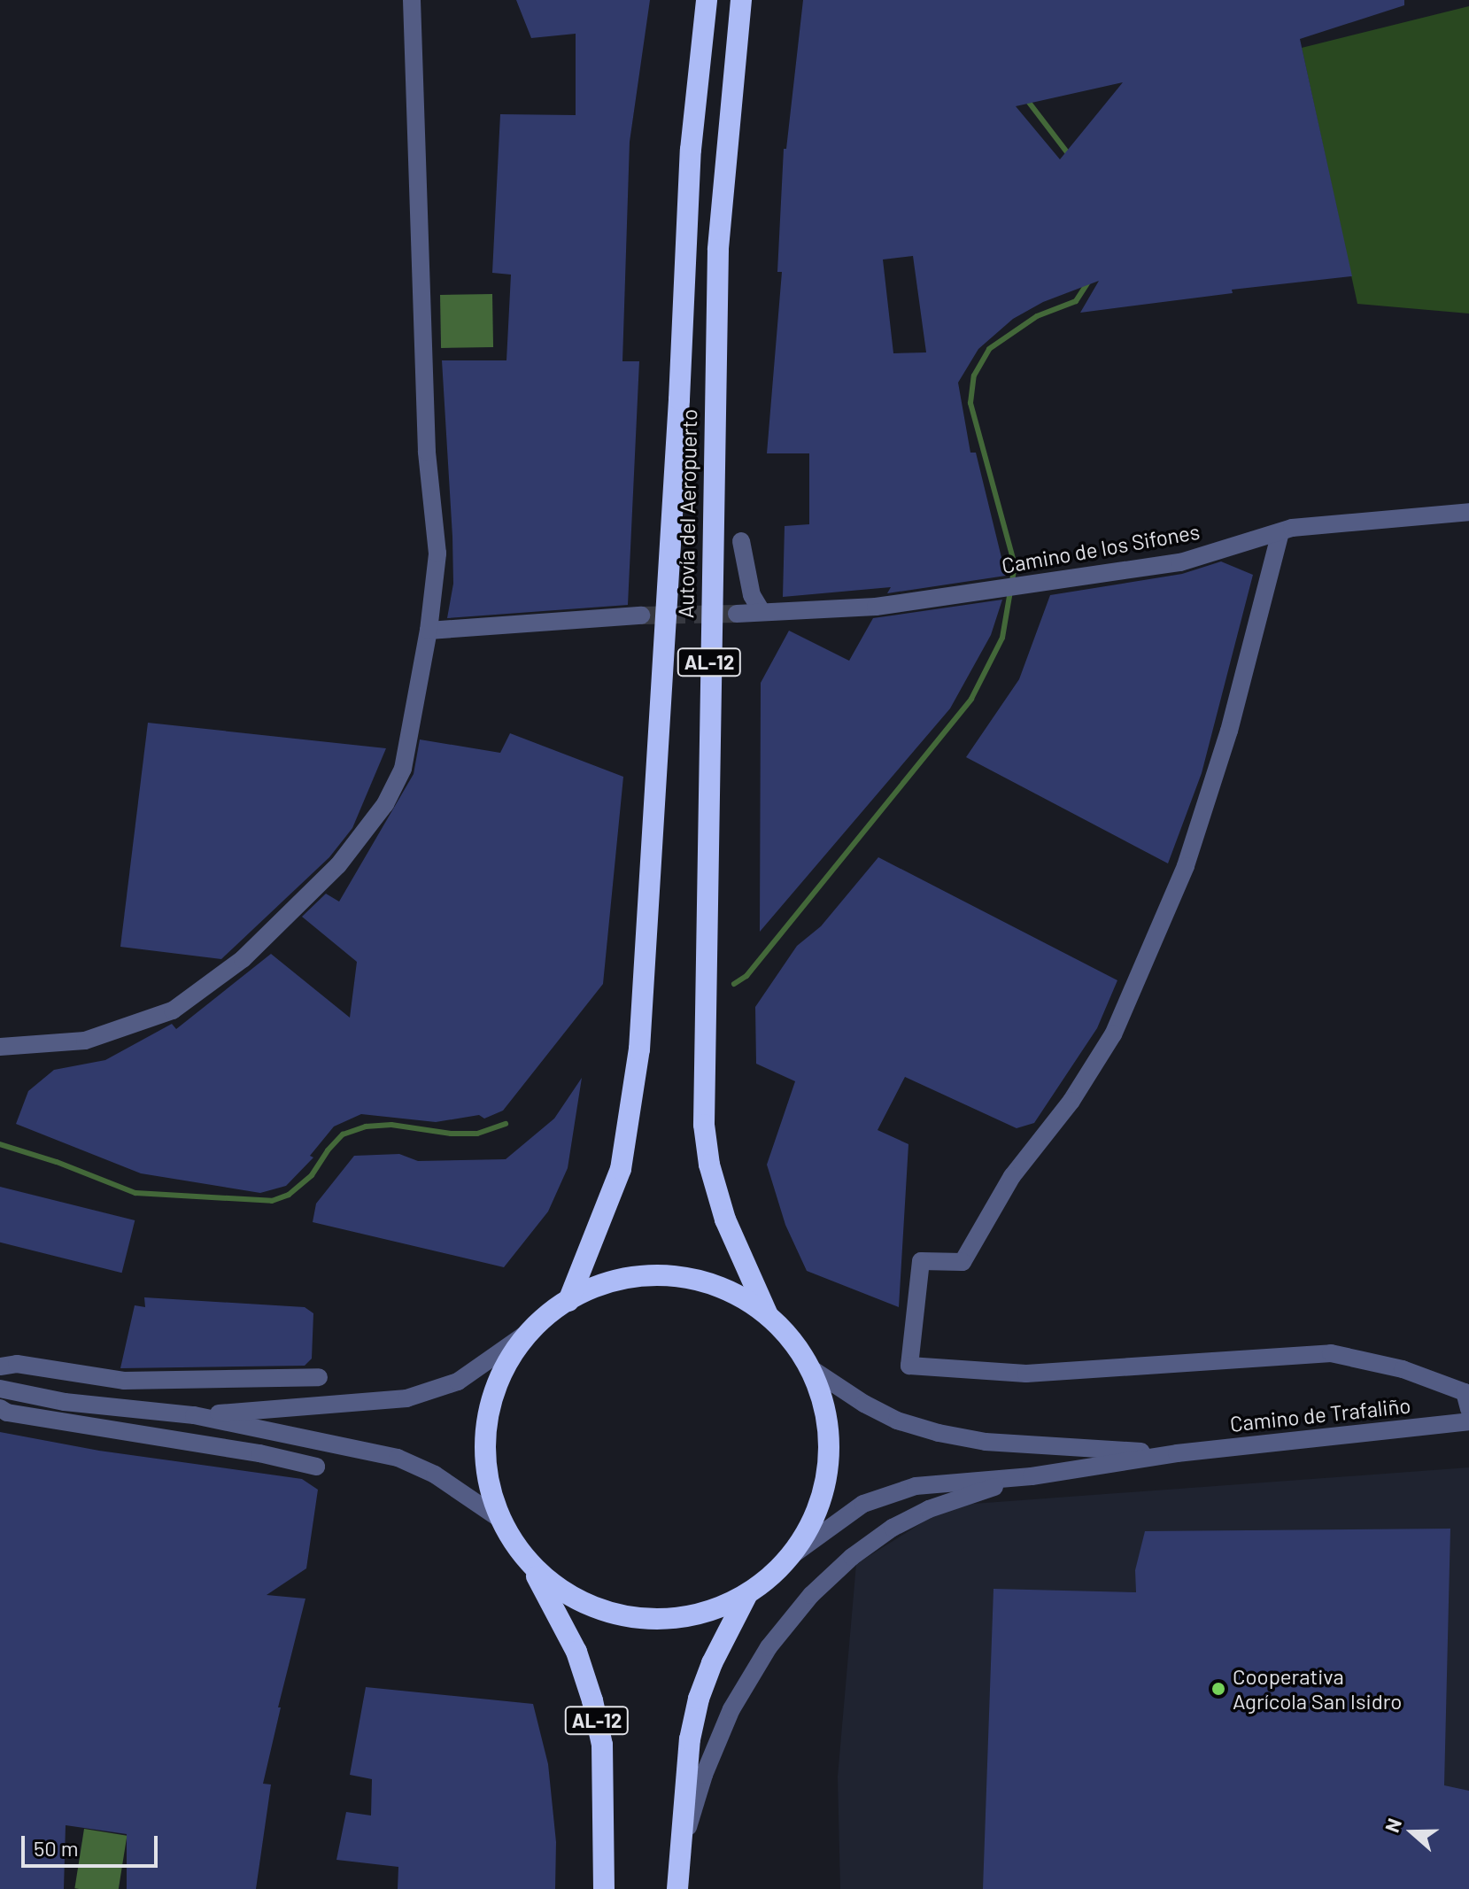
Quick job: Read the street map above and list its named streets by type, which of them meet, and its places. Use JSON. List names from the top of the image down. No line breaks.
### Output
{"streets":{"highway":["Autovía del Aeropuerto","AL-12"],"street":["Camino de los Sifones","Camino de Trafaliño"]},"crossings":[["Autovía del Aeropuerto","AL-12"]],"places":["Cooperativa Agrícola San Isidro"],"scale_bar":"50 m","north":"left"}
